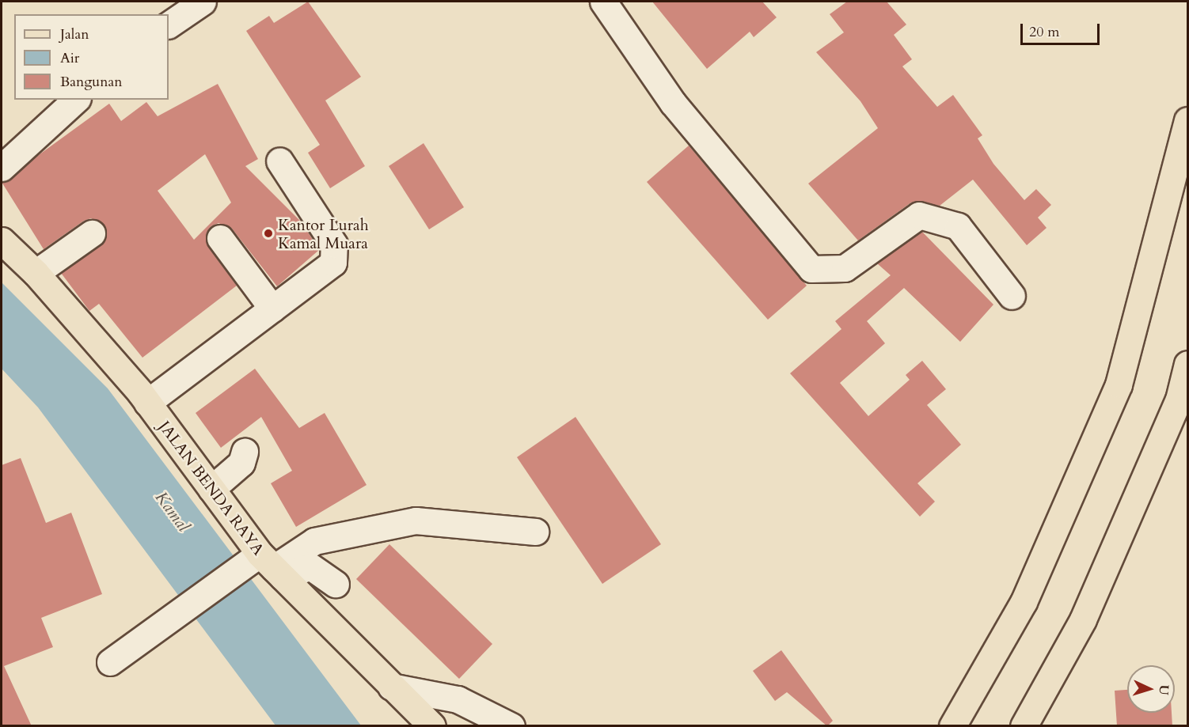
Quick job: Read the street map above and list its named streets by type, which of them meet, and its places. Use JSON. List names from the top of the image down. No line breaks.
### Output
{"streets":{"main road":["JALAN BENDA RAYA"]},"water":["Kamal"],"places":["Kantor Lurah Kamal Muara"],"legend":["Jalan","Air","Bangunan"],"scale_bar":"20 m","north":"right"}
